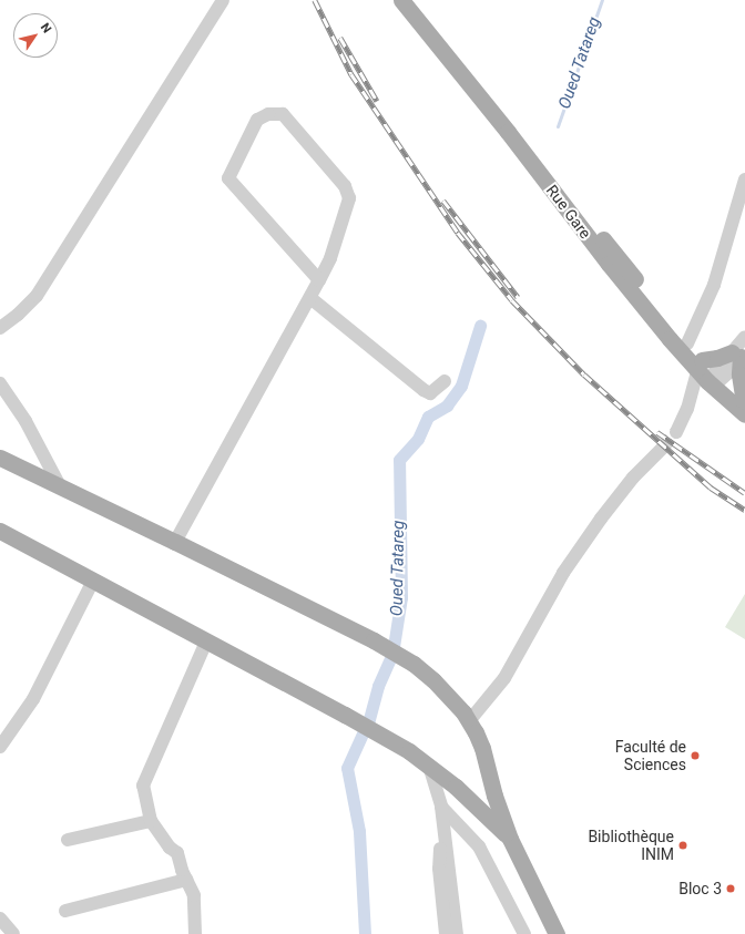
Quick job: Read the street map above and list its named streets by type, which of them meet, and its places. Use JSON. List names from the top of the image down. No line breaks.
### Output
{"streets":{"main road":["Rue Gare"]},"water":["Oued Tatareg"],"places":["Faculté de Sciences","Bibliothèque INIM","Bloc 3"],"north":"top right"}
